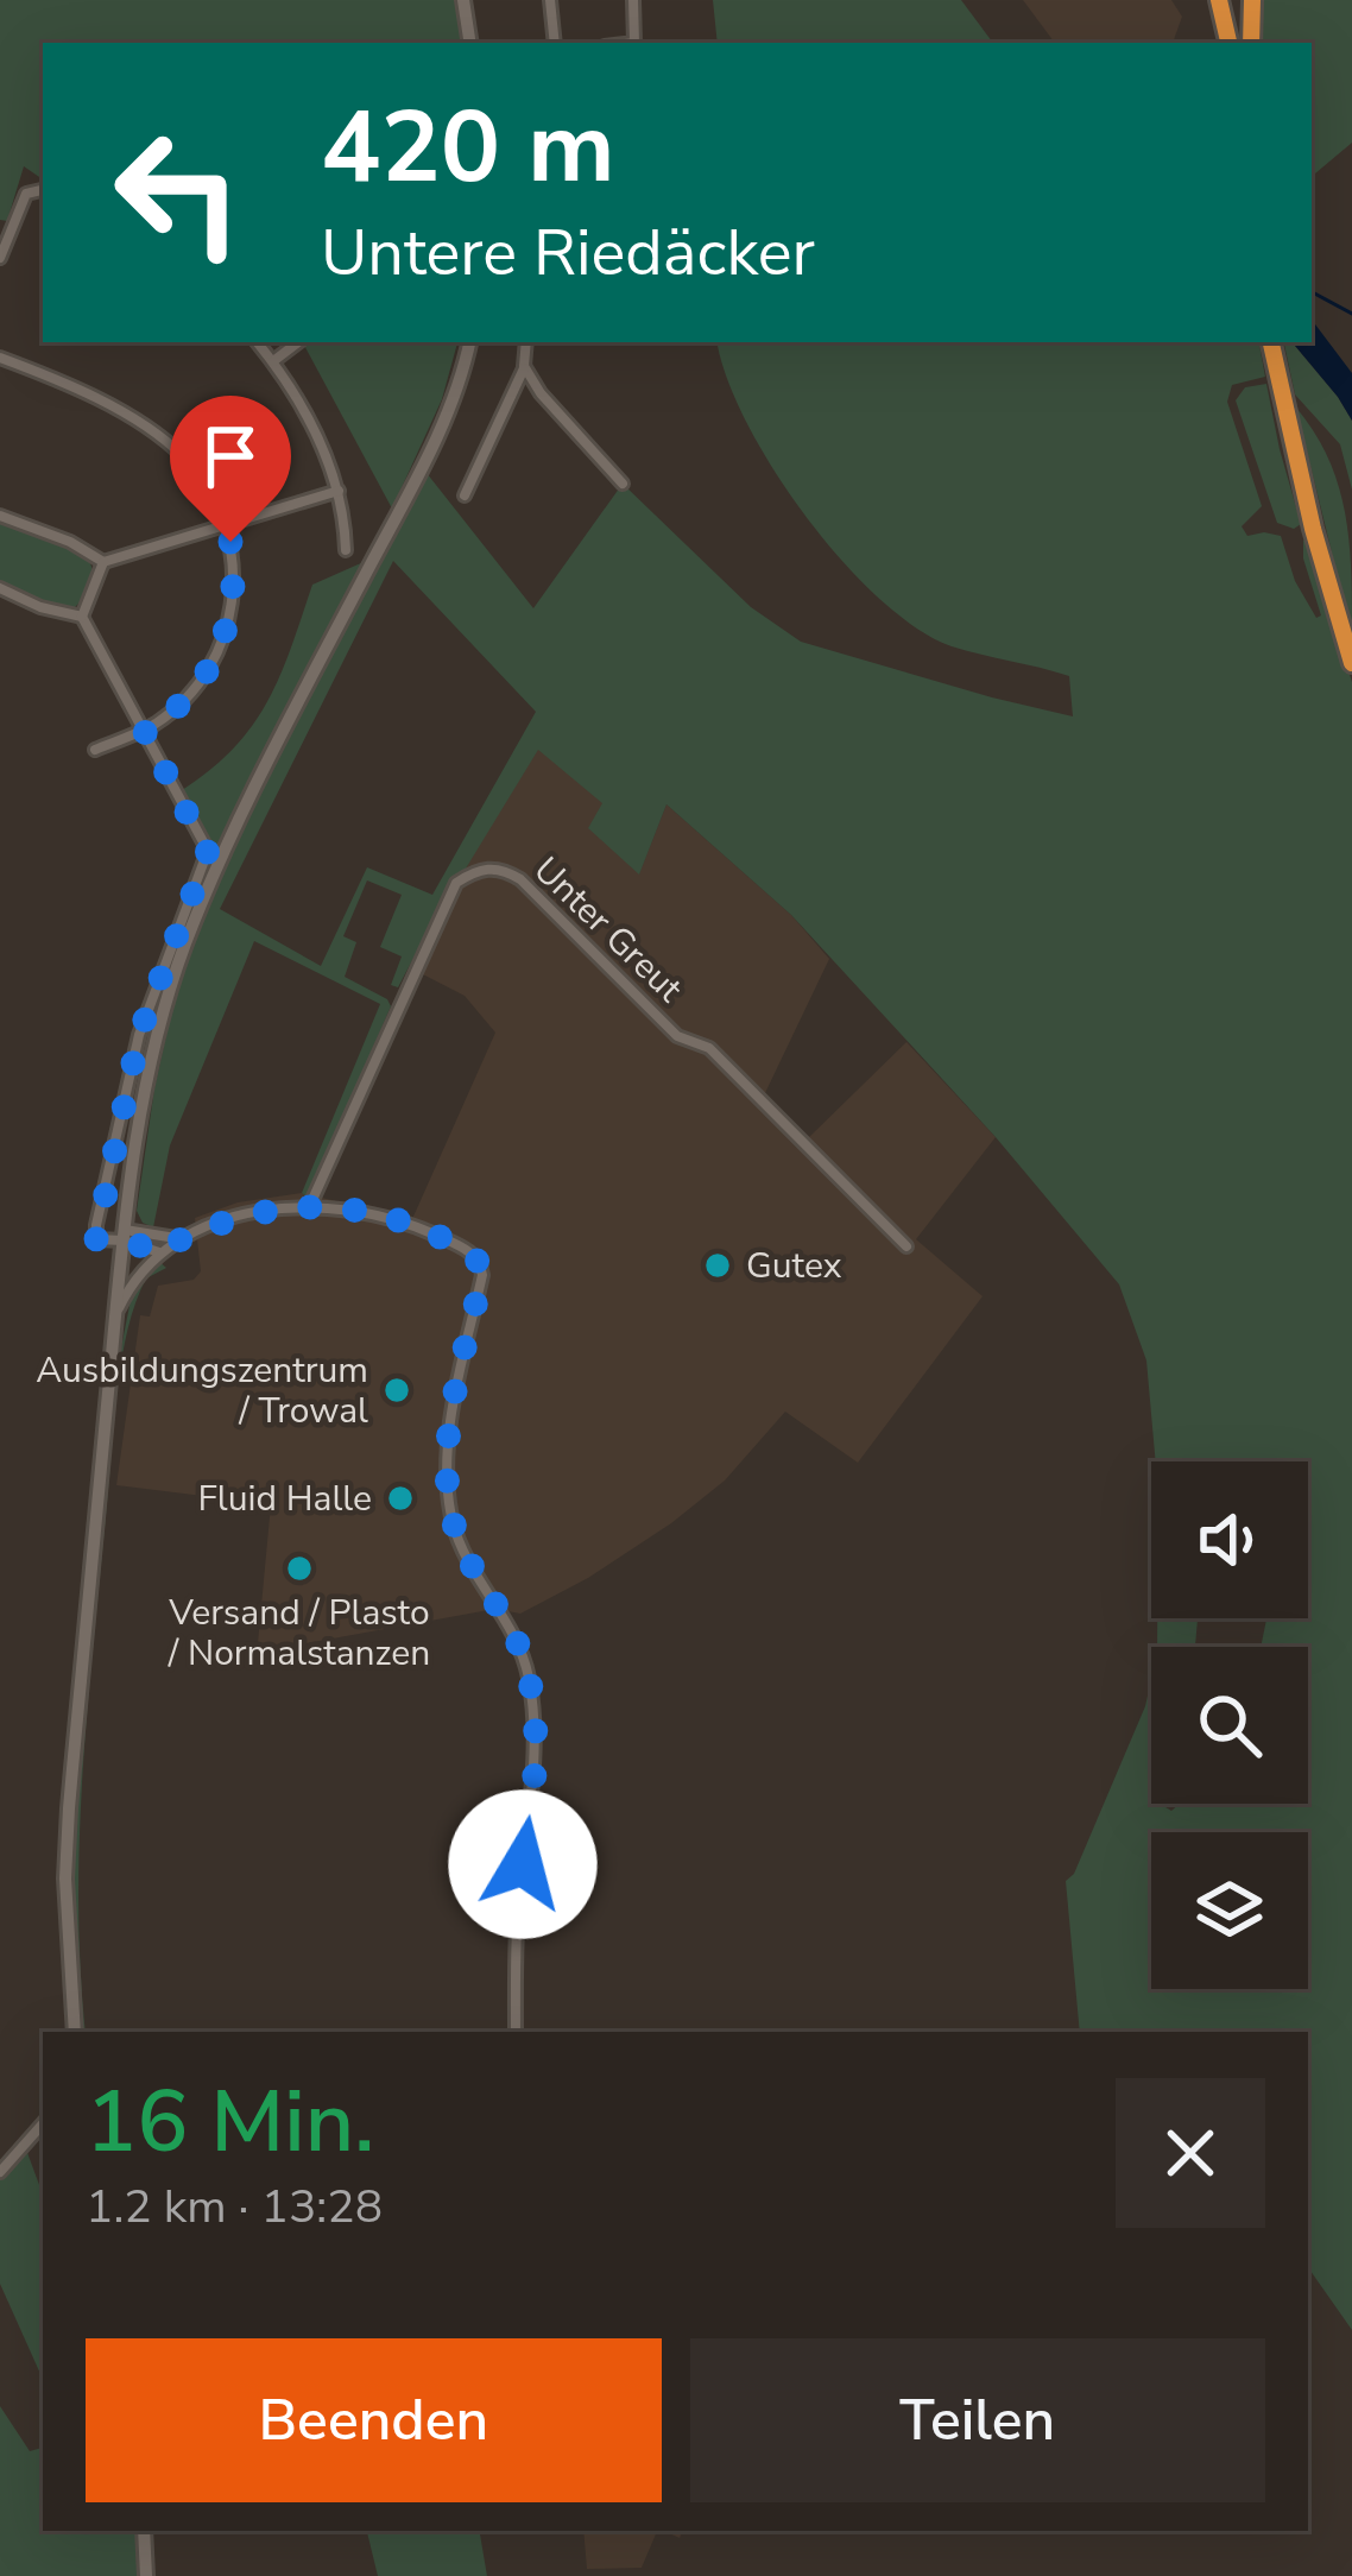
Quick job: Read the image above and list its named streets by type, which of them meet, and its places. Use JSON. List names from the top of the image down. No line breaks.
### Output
{"streets":{"street":["Unter Greut"]},"places":["Gutex","Ausbildungszentrum / Trowal","Fluid Halle","Versand / Plasto / Normalstanzen"],"page":{"turn":["420 m","Untere Riedäcker"],"heading":["16 Min.","1.2 km · 13:28"],"buttons":["Beenden","Teilen"]}}
